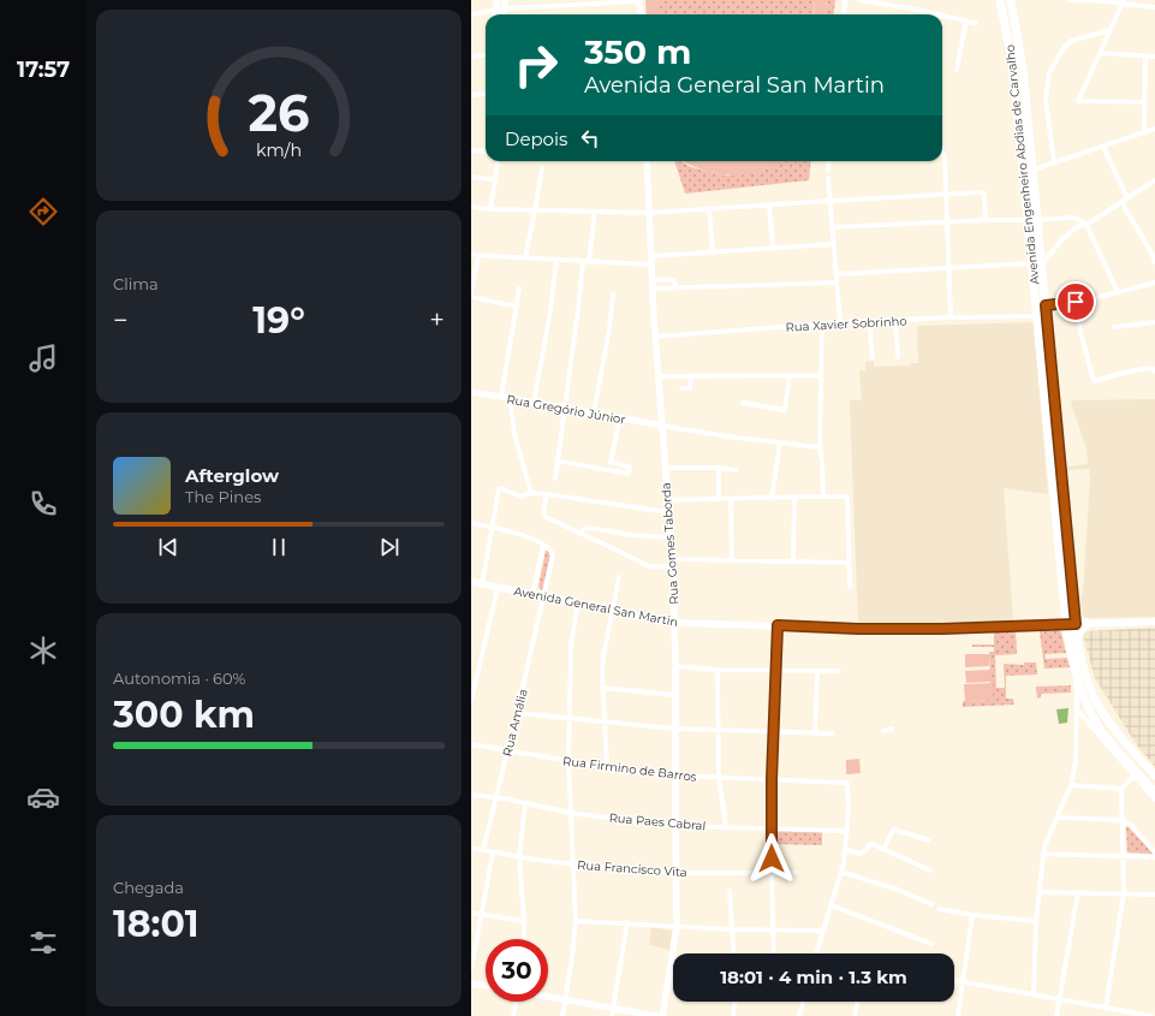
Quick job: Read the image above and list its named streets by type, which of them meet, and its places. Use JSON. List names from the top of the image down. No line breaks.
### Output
{"streets":{"highway":["Avenida Engenheiro Abdias de Carvalho"],"main road":["Rua Gregório Júnior","Rua Gomes Taborda","Avenida General San Martin"],"street":["Rua Xavier Sobrinho","Rua Amália","Rua Firmino de Barros","Rua Paes Cabral","Rua Francisco Vita"]},"crossings":[["Avenida Engenheiro Abdias de Carvalho","Rua Xavier Sobrinho"],["Avenida Engenheiro Abdias de Carvalho","Avenida General San Martin"],["Rua Xavier Sobrinho","Rua Gomes Taborda"],["Rua Gregório Júnior","Rua Gomes Taborda"],["Rua Gomes Taborda","Avenida General San Martin"],["Rua Gomes Taborda","Rua Firmino de Barros"],["Rua Gomes Taborda","Rua Paes Cabral"],["Rua Gomes Taborda","Rua Francisco Vita"],["Avenida General San Martin","Rua Amália"],["Rua Amália","Rua Firmino de Barros"],["Rua Amália","Rua Paes Cabral"],["Rua Amália","Rua Francisco Vita"],["Rua Firmino de Barros","Rua Paes Cabral"]],"page":{"tabs":"17:57","turn":["350 m","Avenida General San Martin"],"then":"Depois","tile":["Clima",["Autonomia · 60%","300 km"],["Chegada","18:01"]],"heat":["−","19°","+"],"song":["Afterglow","The Pines"],"limit":"30","trip":"18:01 · 4 min · 1.3 km","gauge":["26","km/h"]}}
